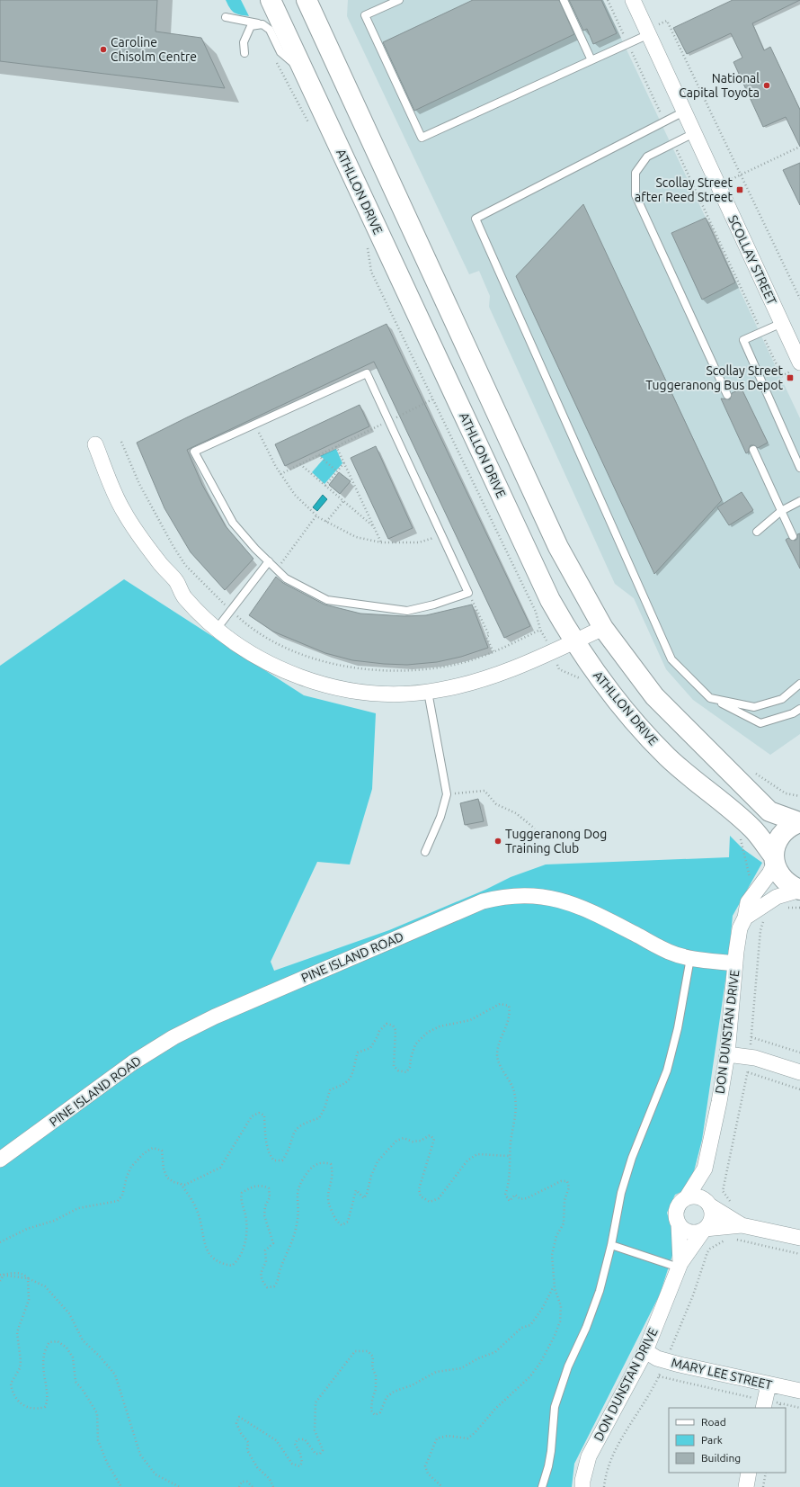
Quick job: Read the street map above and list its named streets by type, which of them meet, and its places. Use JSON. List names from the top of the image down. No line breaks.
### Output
{"streets":{"main road":["ATHLLON DRIVE"],"street":["SCOLLAY STREET","PINE ISLAND ROAD","DON DUNSTAN DRIVE","MARY LEE STREET"]},"crossings":[["ATHLLON DRIVE","DON DUNSTAN DRIVE"],["PINE ISLAND ROAD","DON DUNSTAN DRIVE"],["DON DUNSTAN DRIVE","MARY LEE STREET"]],"places":{"other":["Caroline Chisolm Centre","National Capital Toyota","Tuggeranong Dog Training Club"],"transit":["Scollay Street after Reed Street","Scollay Street Tuggeranong Bus Depot"]},"legend":["Road","Park","Building"]}
